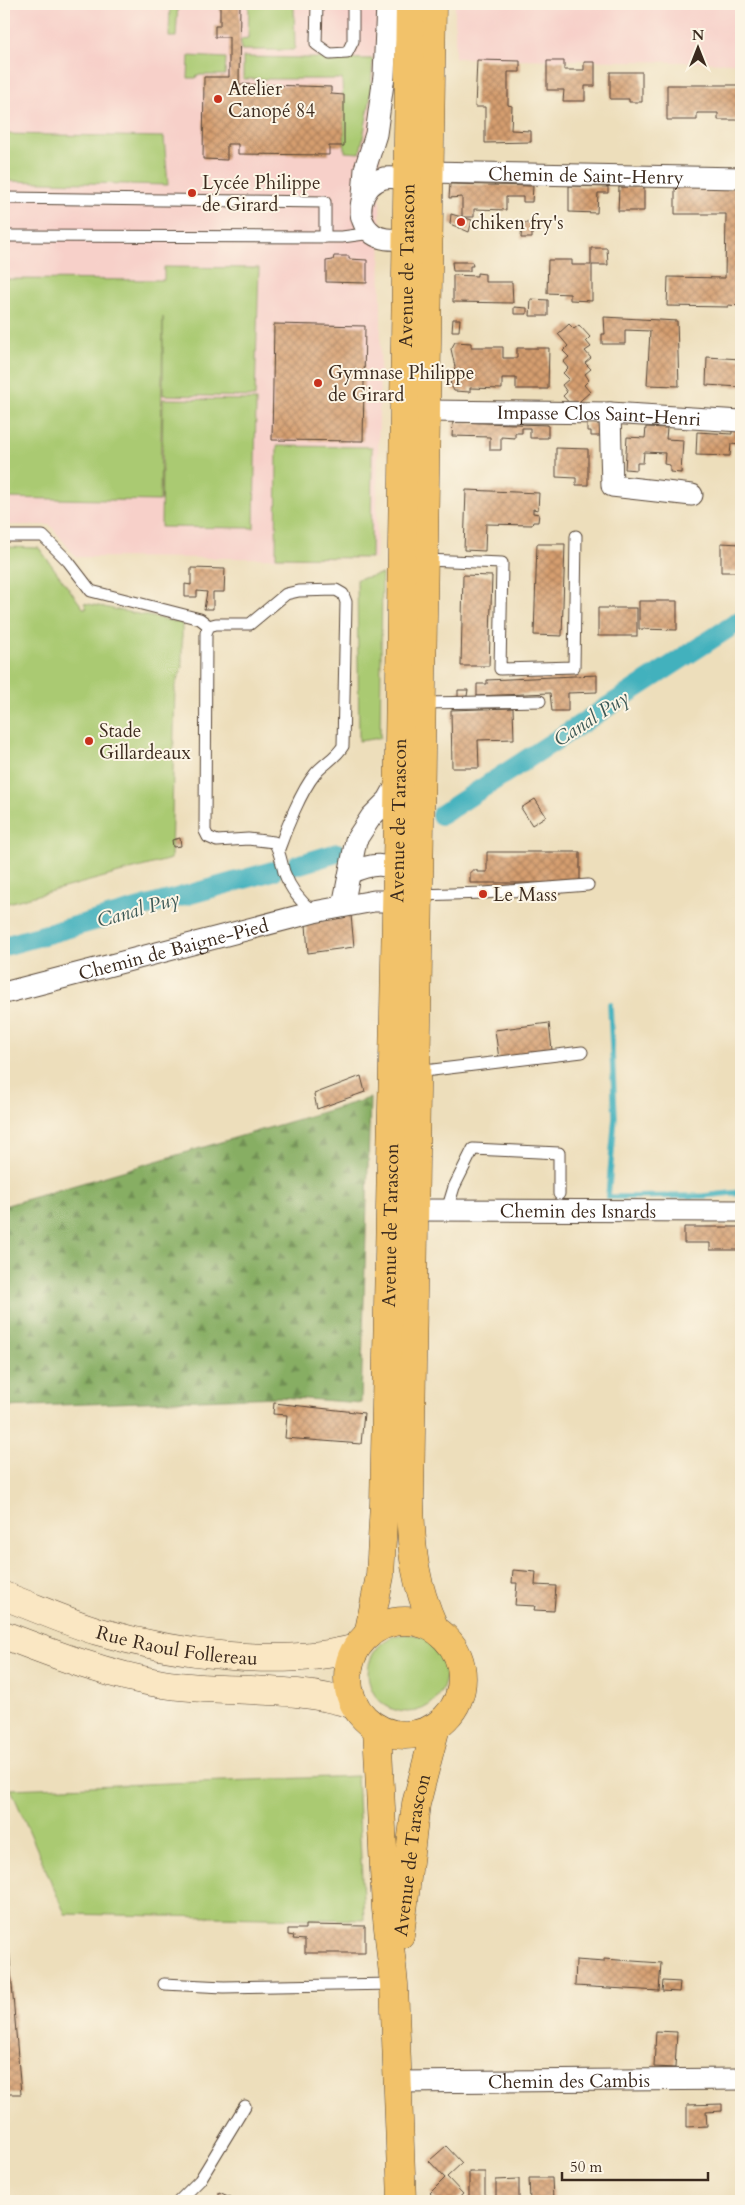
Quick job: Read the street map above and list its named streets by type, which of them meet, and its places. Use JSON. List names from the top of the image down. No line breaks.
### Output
{"streets":{"main road":["Avenue de Tarascon"],"street":["Chemin de Saint-Henry","Impasse Clos Saint-Henri","Chemin de Baigne-Pied","Chemin des Isnards","Rue Raoul Follereau","Chemin des Cambis"]},"crossings":[["Chemin de Saint-Henry","Avenue de Tarascon"],["Avenue de Tarascon","Impasse Clos Saint-Henri"],["Avenue de Tarascon","Chemin de Baigne-Pied"],["Avenue de Tarascon","Chemin des Isnards"],["Avenue de Tarascon","Rue Raoul Follereau"],["Avenue de Tarascon","Chemin des Cambis"]],"water":["Canal Puy"],"places":["Atelier Canopé 84","Lycée Philippe de Girard","chiken fry's","Gymnase Philippe de Girard","Stade Gillardeaux","Le Mass"],"scale_bar":"50 m","north":"top"}
